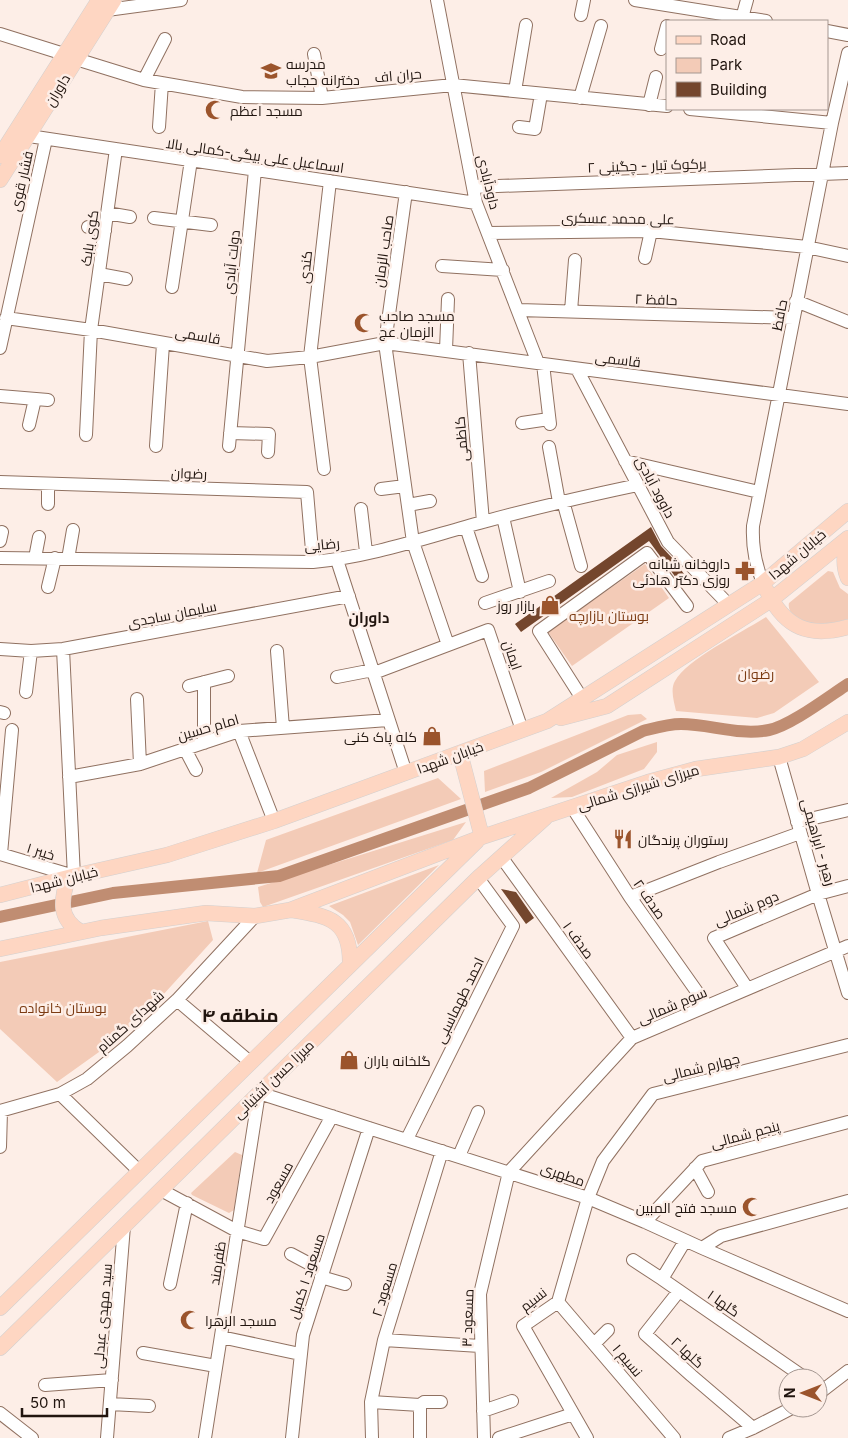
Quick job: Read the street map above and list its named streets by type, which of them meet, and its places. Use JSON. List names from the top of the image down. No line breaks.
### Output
{"streets":{"main road":["داوران","خیابان شهدا","میرزای شیرازی شمالی","میرزا حسن آشتیانی"],"street":["حران اف","اسماعیل علی بیگی-کمالی بالا","برکوک تبار - چگینی ۲","فشار قوی","داودآبادی","علی محمد عسکری","کوی بابک","صاحب الزمان","دولت آبادی","کندی","حافظ ۲","حافظ","قاسمی","کاظمی","رضوان","داوود آبادی","رضایی","سلیمان ساجدی","ایمان","امام حسین","رهبر - ابراهیمی","خیبر ۱","صدف ۲","دوم شمالی","صدف ۱","احمد طهماسبی","سوم شمالی","شهدای گمنام","چهارم شمالی","پنجم شمالی","مطهری","مسعود","ظفرمند","مسعود ۱ کمیل","مسعود ۲","نسیم","گلها ۱","سید مهدی عبدلی","مسعود ۳","گلها ۲","نسیم ۱"]},"crossings":[["حران اف","داوران"],["حران اف","داودآبادی"],["داوران","اسماعیل علی بیگی-کمالی بالا"],["اسماعیل علی بیگی-کمالی بالا","فشار قوی"],["اسماعیل علی بیگی-کمالی بالا","داودآبادی"],["اسماعیل علی بیگی-کمالی بالا","کوی بابک"],["اسماعیل علی بیگی-کمالی بالا","صاحب الزمان"],["اسماعیل علی بیگی-کمالی بالا","دولت آبادی"],["اسماعیل علی بیگی-کمالی بالا","کندی"],["برکوک تبار - چگینی ۲","داودآبادی"],["برکوک تبار - چگینی ۲","حافظ"],["فشار قوی","قاسمی"],["داودآبادی","علی محمد عسکری"],["داودآبادی","حافظ ۲"],["داودآبادی","قاسمی"],["علی محمد عسکری","حافظ"],["کوی بابک","قاسمی"],["صاحب الزمان","قاسمی"],["دولت آبادی","قاسمی"],["کندی","قاسمی"],["حافظ ۲","حافظ"],["حافظ","قاسمی"],["حافظ","خیابان شهدا"],["قاسمی","کاظمی"],["قاسمی","داوود آبادی"],["کاظمی","رضایی"],["رضوان","رضایی"],["داوود آبادی","رضایی"],["داوود آبادی","خیابان شهدا"],["خیابان شهدا","ایمان"],["خیابان شهدا","خیبر ۱"],["میرزای شیرازی شمالی","رهبر - ابراهیمی"],["میرزای شیرازی شمالی","صدف ۲"],["میرزای شیرازی شمالی","میرزا حسن آشتیانی"],["رهبر - ابراهیمی","دوم شمالی"],["رهبر - ابراهیمی","سوم شمالی"],["صدف ۲","سوم شمالی"],["دوم شمالی","سوم شمالی"],["صدف ۱","سوم شمالی"],["صدف ۱","میرزا حسن آشتیانی"],["احمد طهماسبی","میرزا حسن آشتیانی"],["احمد طهماسبی","مطهری"],["سوم شمالی","مطهری"],["سوم شمالی","مسعود ۳"],["چهارم شمالی","مطهری"],["چهارم شمالی","نسیم"],["میرزا حسن آشتیانی","مطهری"],["میرزا حسن آشتیانی","ظفرمند"],["میرزا حسن آشتیانی","سید مهدی عبدلی"],["پنجم شمالی","مطهری"],["مطهری","مسعود"],["مطهری","ظفرمند"],["مطهری","مسعود ۱ کمیل"],["مطهری","مسعود ۲"],["مطهری","نسیم"],["مطهری","مسعود ۳"],["مسعود","ظفرمند"],["نسیم","نسیم ۱"],["گلها ۱","گلها ۲"]],"districts":["داوران","منطقه ۴"],"parks":["بوستان بازارچه","رضوان","بوستان خانواده"],"places":{"school or university":["مدرسه دخترانه حجاب"],"mosque":["مسجد اعظم","مسجد صاحب الزمان عج","مسجد فتح المبین","مسجد الزهرا"],"pharmacy":["داروخانه شبانه روزی دکتر هادئی"],"shop":["بازار روز","کله پاک کنی","گلخانه باران"],"restaurant":["رستوران پرندگان"]},"legend":["Road","Park","Building"],"scale_bar":"50 m","north":"left"}
